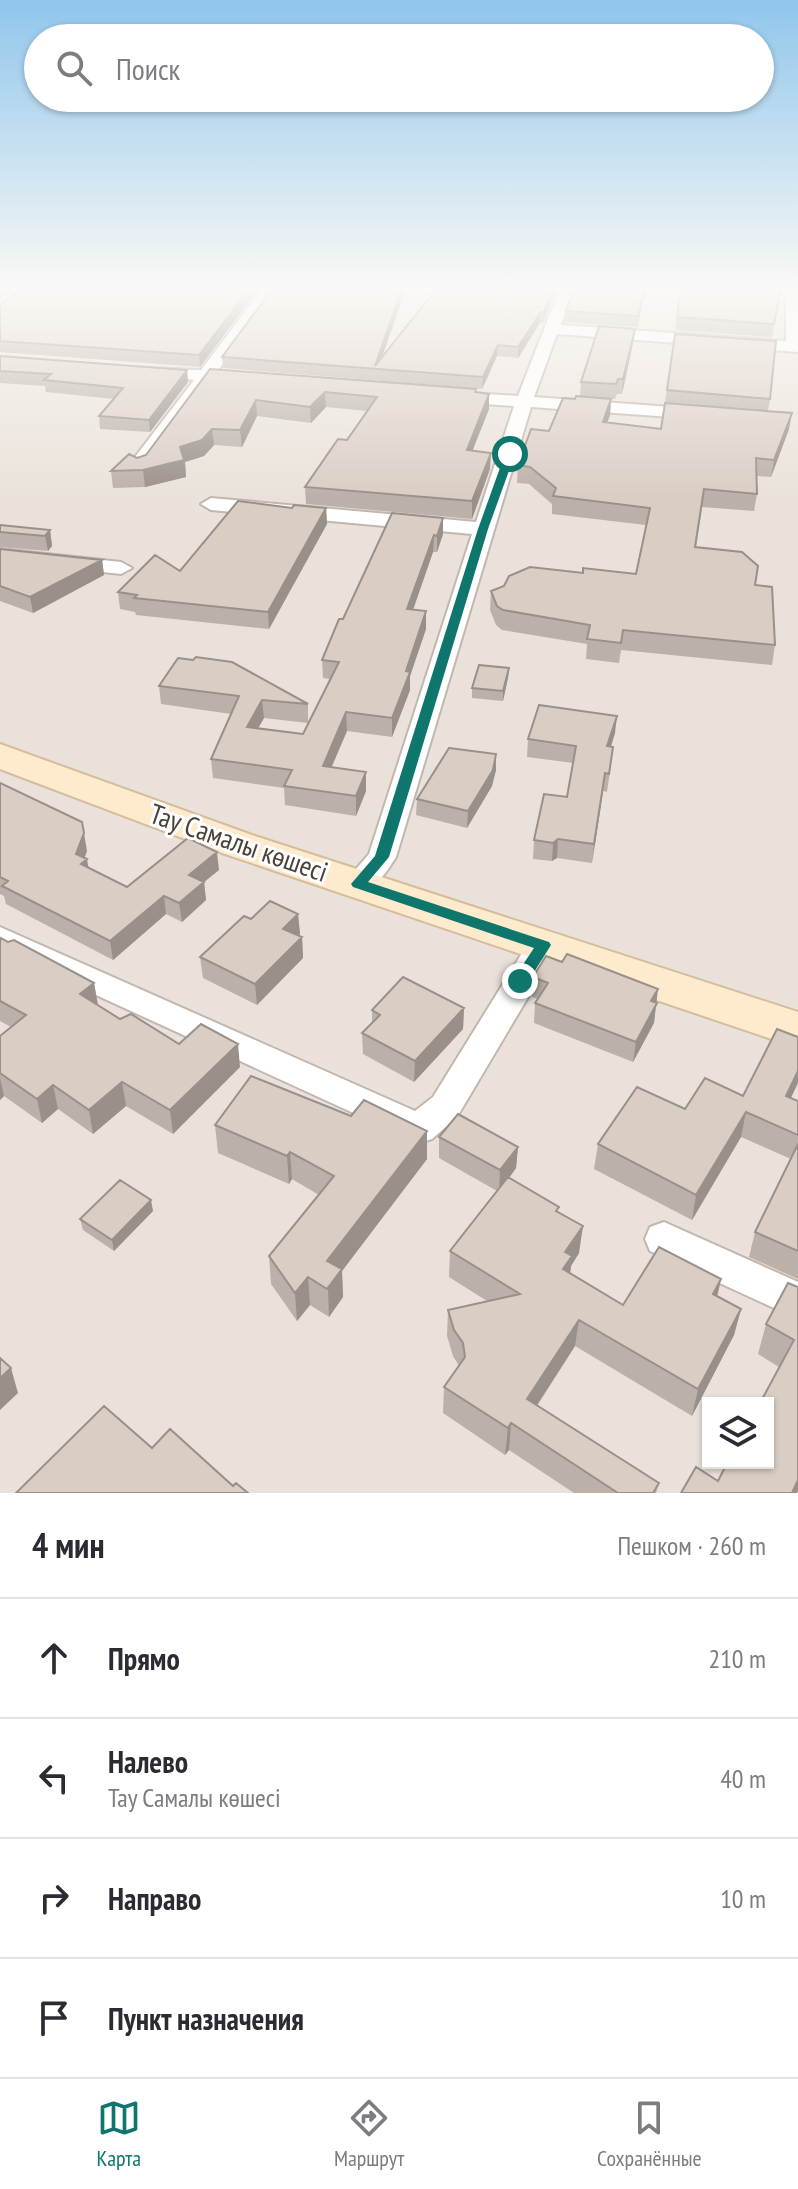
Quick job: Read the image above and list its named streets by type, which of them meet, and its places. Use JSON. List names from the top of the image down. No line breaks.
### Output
{"streets":{"street":["Тау Самалы көшесі"]},"page":{"search":"Поиск","heading":["4 мин","Пешком · 260 m"],"list":[["Прямо","210 m"],["Налево","Тау Самалы көшесі","40 m"],["Направо","10 m"],"Пункт назначения"],"nav":["Карта","Маршрут","Сохранённые"]}}
